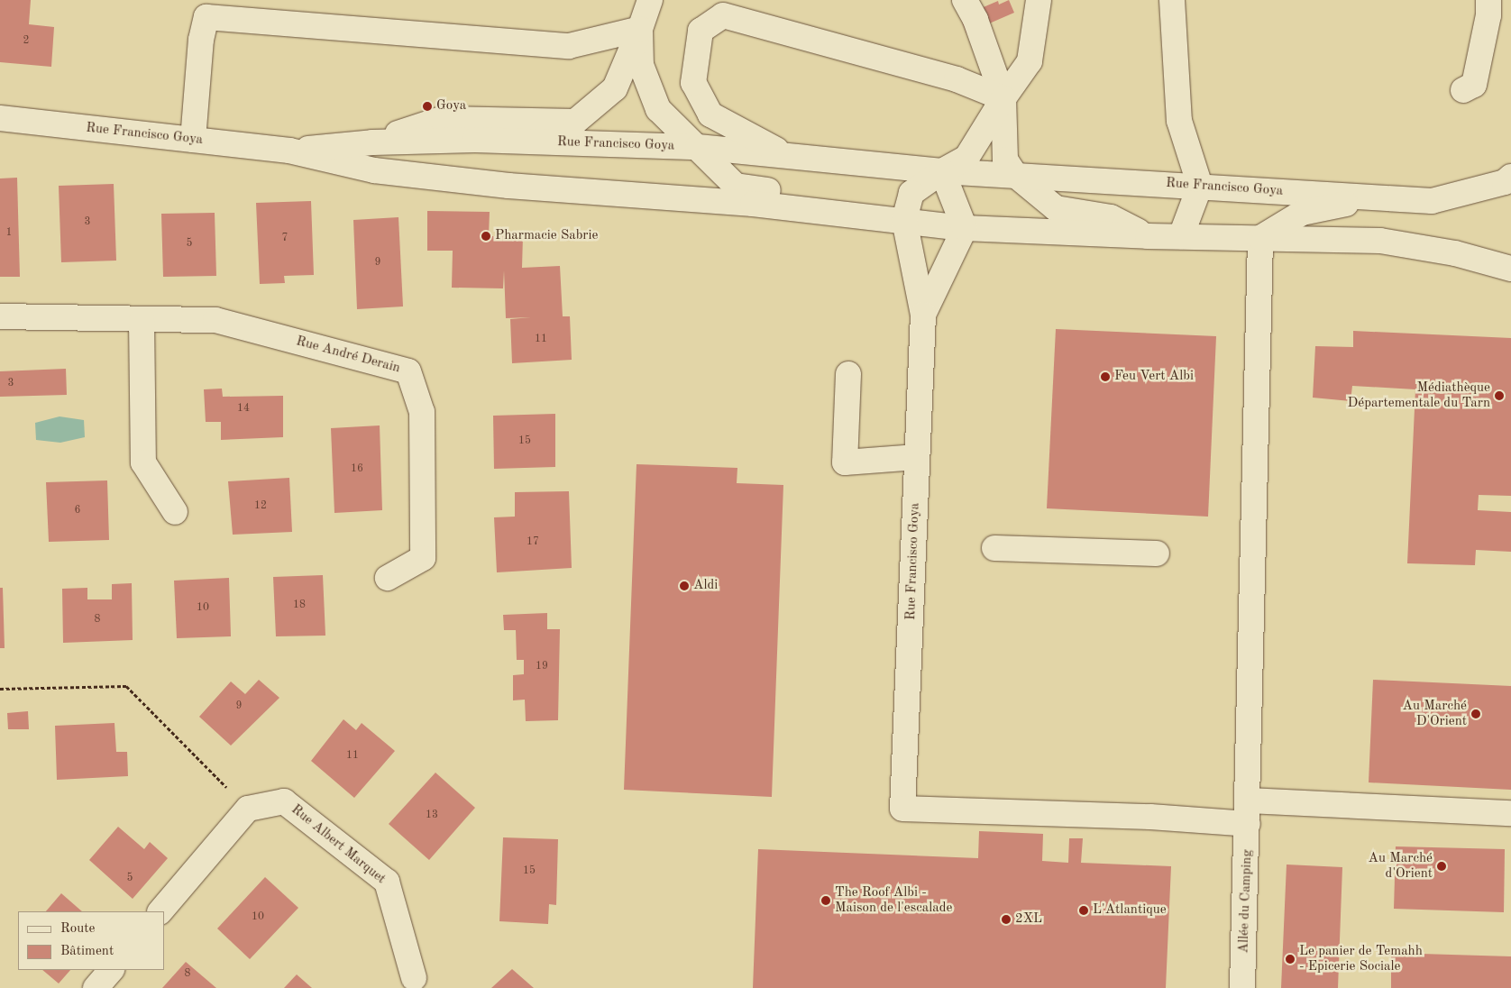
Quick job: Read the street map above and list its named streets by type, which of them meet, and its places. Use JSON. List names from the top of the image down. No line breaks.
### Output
{"streets":{"street":["Rue Francisco Goya","Rue André Derain","Rue Albert Marquet","Allée du Camping"]},"crossings":[["Rue Francisco Goya","Allée du Camping"]],"places":["Goya","Pharmacie Sabrie","Feu Vert Albi","Médiathèque Départementale du Tarn","Aldi","Au Marché D'Orient","Au Marché d'Orient","The Roof Albi - Maison de l'escalade","L'Atlantique","2XL","Le panier de Temahh - Epicerie Sociale"],"house_numbers":["2","3","1","7","5","9","11","3","14","15","16","12","6","17","18","10","8","19","9","11","13","15","5","10","8"],"legend":["Route","Bâtiment"]}
